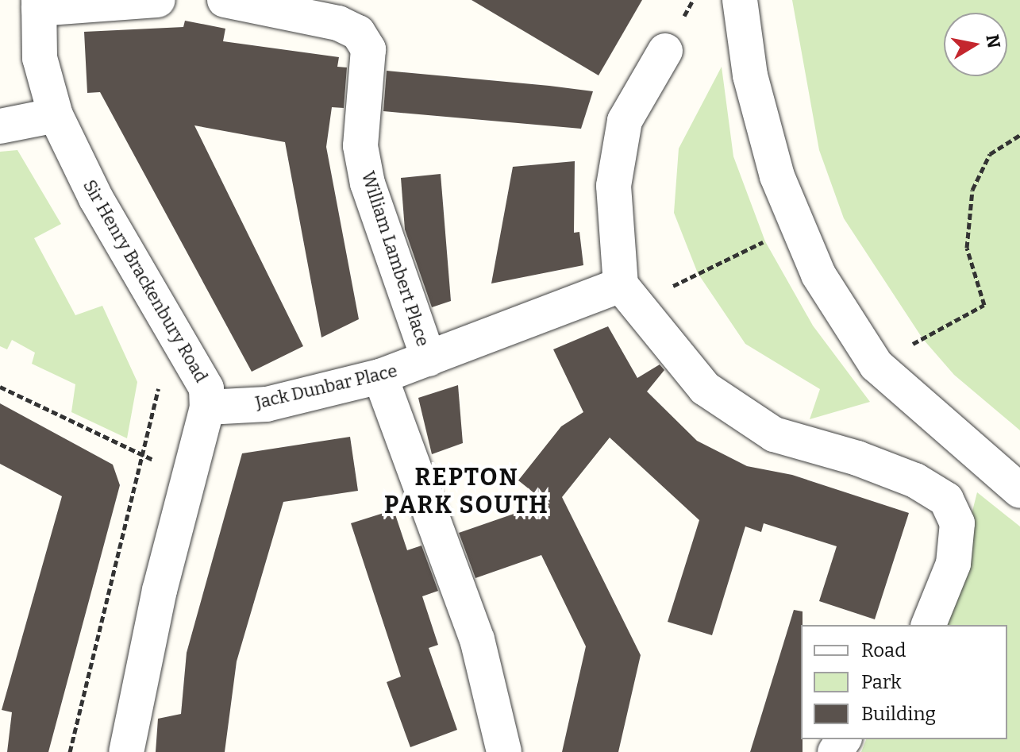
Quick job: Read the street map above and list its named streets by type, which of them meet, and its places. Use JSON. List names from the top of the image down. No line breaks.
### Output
{"streets":{"street":["William Lambert Place","Sir Henry Brackenbury Road","Jack Dunbar Place"]},"crossings":[["William Lambert Place","Jack Dunbar Place"],["Sir Henry Brackenbury Road","Jack Dunbar Place"]],"districts":["REPTON PARK SOUTH"],"legend":["Road","Park","Building"],"north":"right"}
